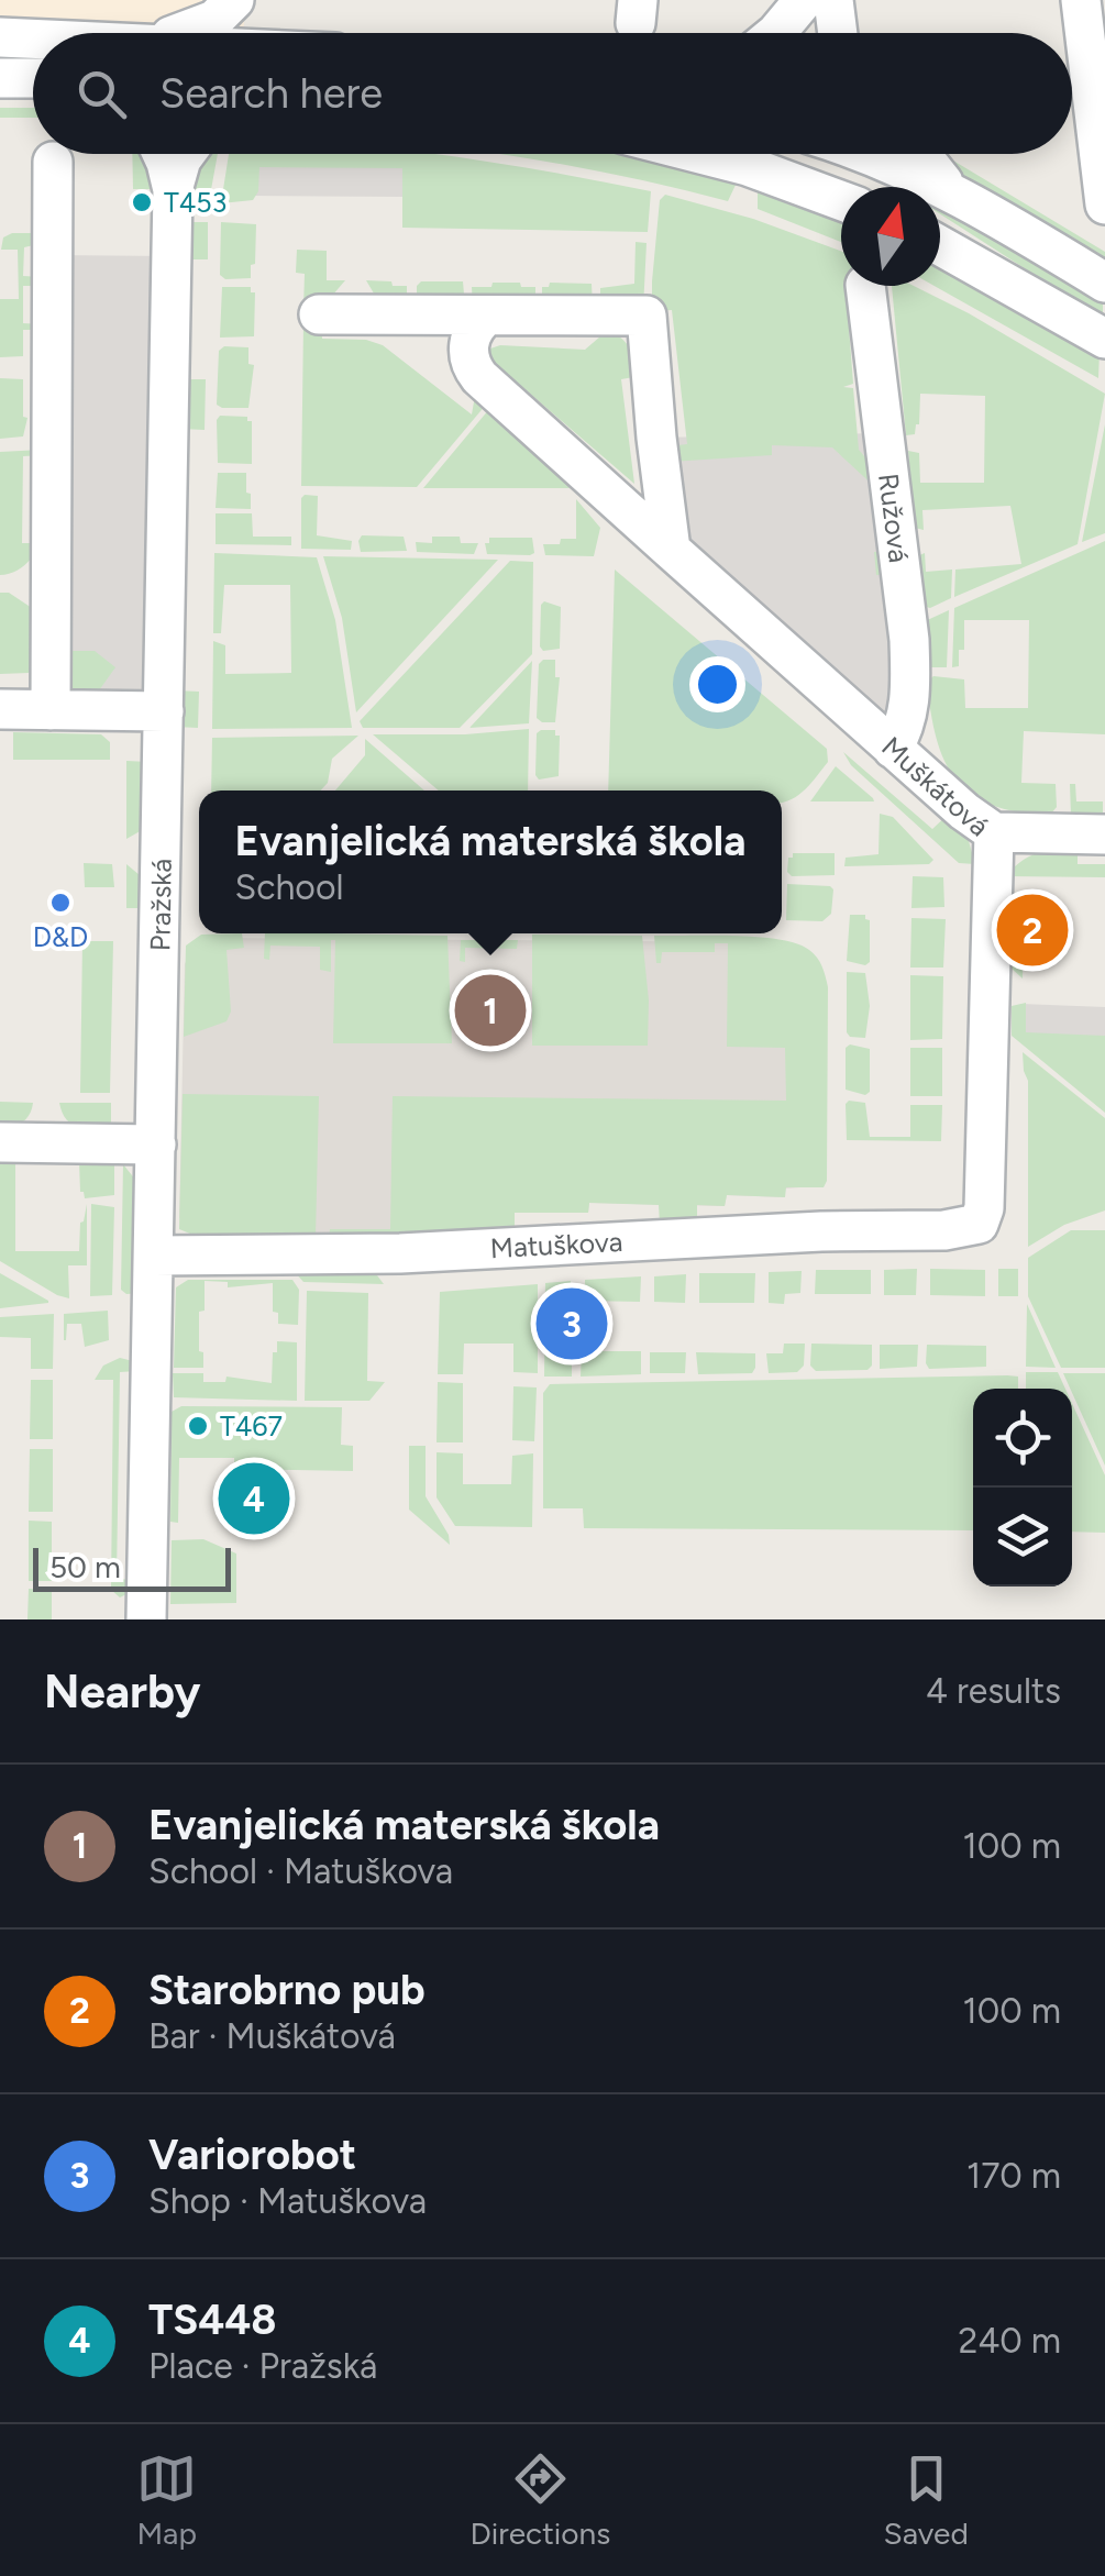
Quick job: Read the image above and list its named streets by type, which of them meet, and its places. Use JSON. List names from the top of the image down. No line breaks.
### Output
{"streets":{"street":["Ružová","Muškátová","Pražská","Matuškova"]},"crossings":[["Ružová","Muškátová"],["Muškátová","Matuškova"],["Pražská","Matuškova"]],"places":["T453","D&D","T467"],"scale_bar":"50 m","north":"top","page":{"search":"Search here","popup":["Evanjelická materská škola","School"],"pins":["2","1","3","4"],"scale":"50 m","heading":["Nearby","4 results"],"list":[{"mark":"1","name":"Evanjelická materská škola","note":"School · Matuškova","value":"100 m"},{"mark":"2","name":"Starobrno pub","note":"Bar · Muškátová","value":"100 m"},{"mark":"3","name":"Variorobot","note":"Shop · Matuškova","value":"170 m"},{"mark":"4","name":"TS448","note":"Place · Pražská","value":"240 m"}],"nav":["Map","Directions","Saved"]}}
